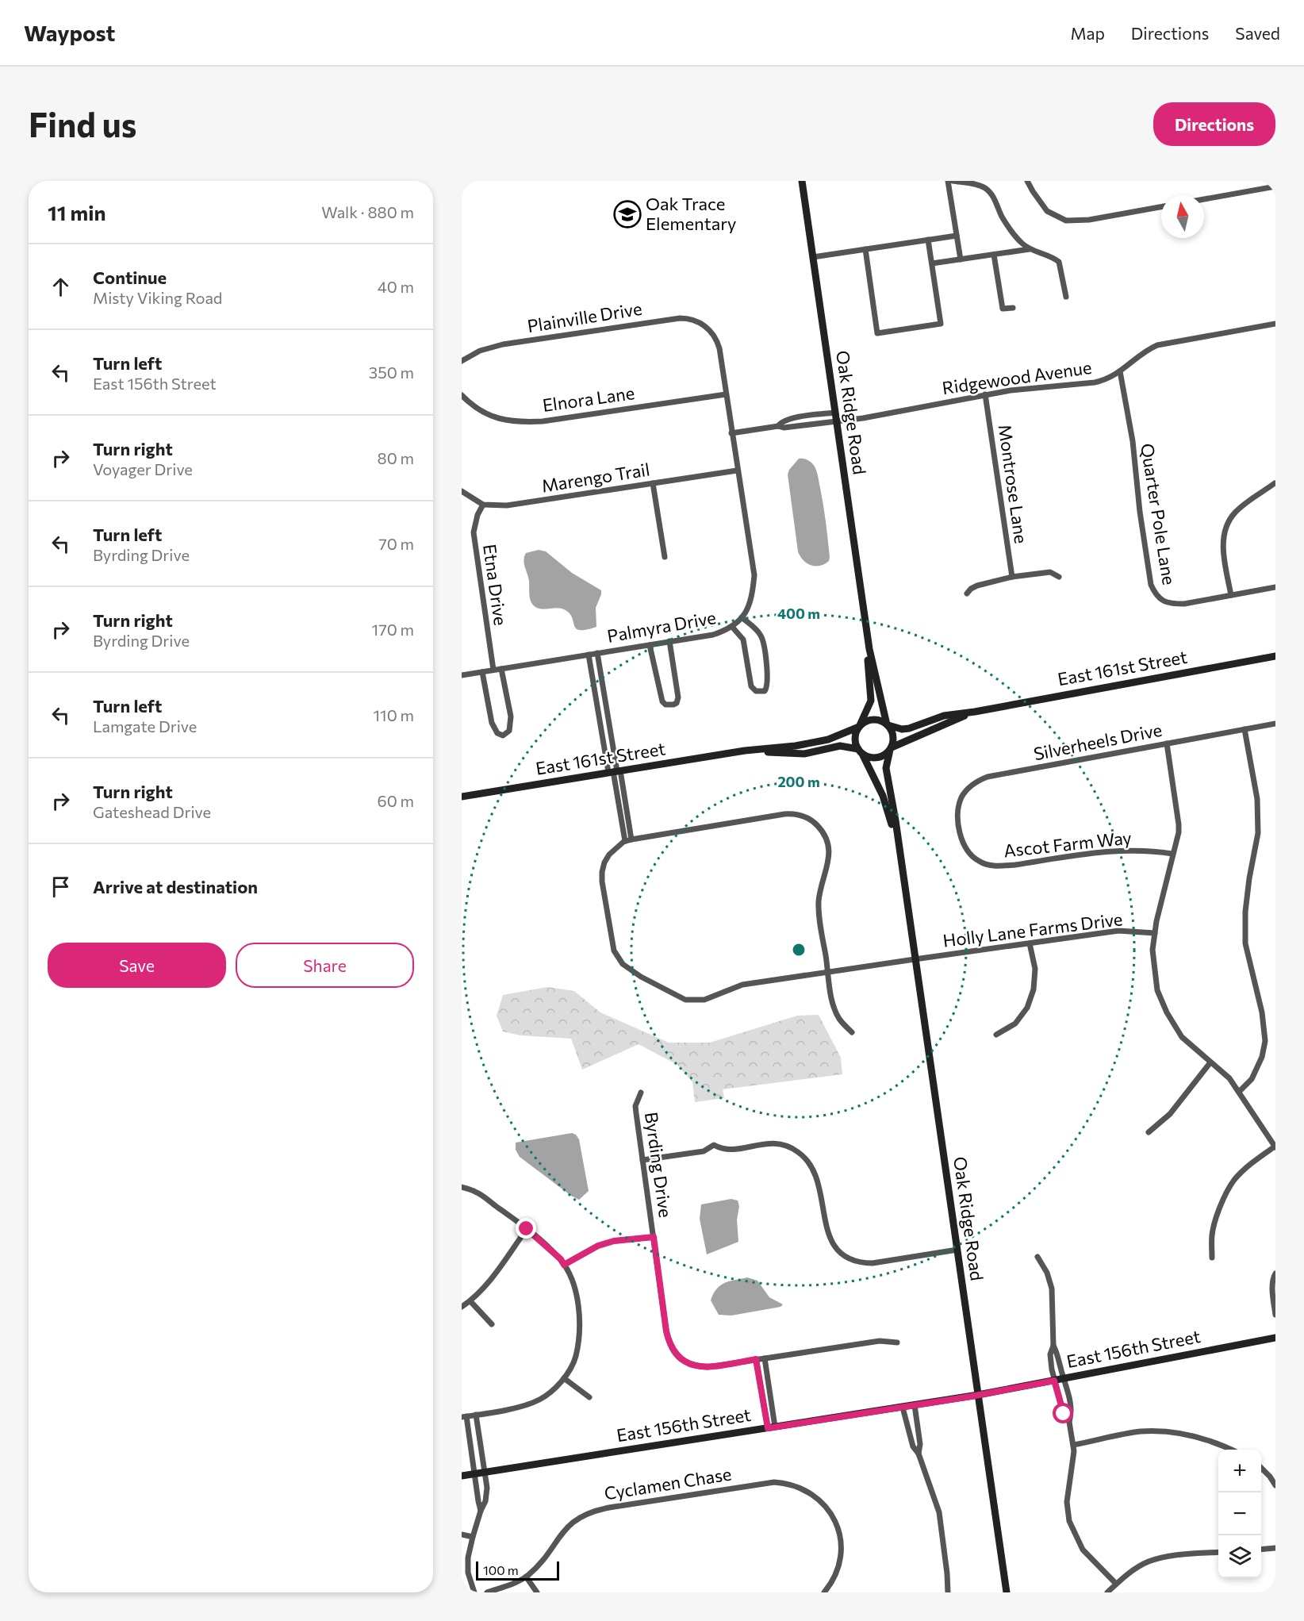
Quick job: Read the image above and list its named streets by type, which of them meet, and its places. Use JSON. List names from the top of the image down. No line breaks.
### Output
{"streets":{"street":["Plainville Drive","Ridgewood Avenue","Elnora Lane","Oak Ridge Road","Marengo Trail","Montrose Lane","Quarter Pole Lane","Etna Drive","Palmyra Drive","East 161st Street","Silverheels Drive","Ascot Farm Way","Holly Lane Farms Drive","Byrding Drive","East 156th Street","Cyclamen Chase"]},"crossings":[["Plainville Drive","Palmyra Drive"],["Ridgewood Avenue","Oak Ridge Road"],["Ridgewood Avenue","Montrose Lane"],["Ridgewood Avenue","Quarter Pole Lane"],["Elnora Lane","Palmyra Drive"],["Oak Ridge Road","East 161st Street"],["Oak Ridge Road","Holly Lane Farms Drive"],["Oak Ridge Road","East 156th Street"],["Marengo Trail","Etna Drive"],["Marengo Trail","Palmyra Drive"],["Etna Drive","Palmyra Drive"],["Silverheels Drive","Ascot Farm Way"]],"places":{"school or university":["Oak Trace Elementary"]},"scale_bar":"100 m","north":"top","page":{"header":"Waypost","nav":["Map","Directions","Saved"],"buttons":["Directions",["Save","Share"]],"title":"Find us","heading":["11 min","Walk · 880 m"],"list":[["Continue","Misty Viking Road","40 m"],["Turn left","East 156th Street","350 m"],["Turn right","Voyager Drive","80 m"],["Turn left","Byrding Drive","70 m"],["Turn right","Byrding Drive","170 m"],["Turn left","Lamgate Drive","110 m"],["Turn right","Gateshead Drive","60 m"],"Arrive at destination"],"map_buttons":["+","−"],"scale":"100 m"},"rings":["400 m","200 m"]}
